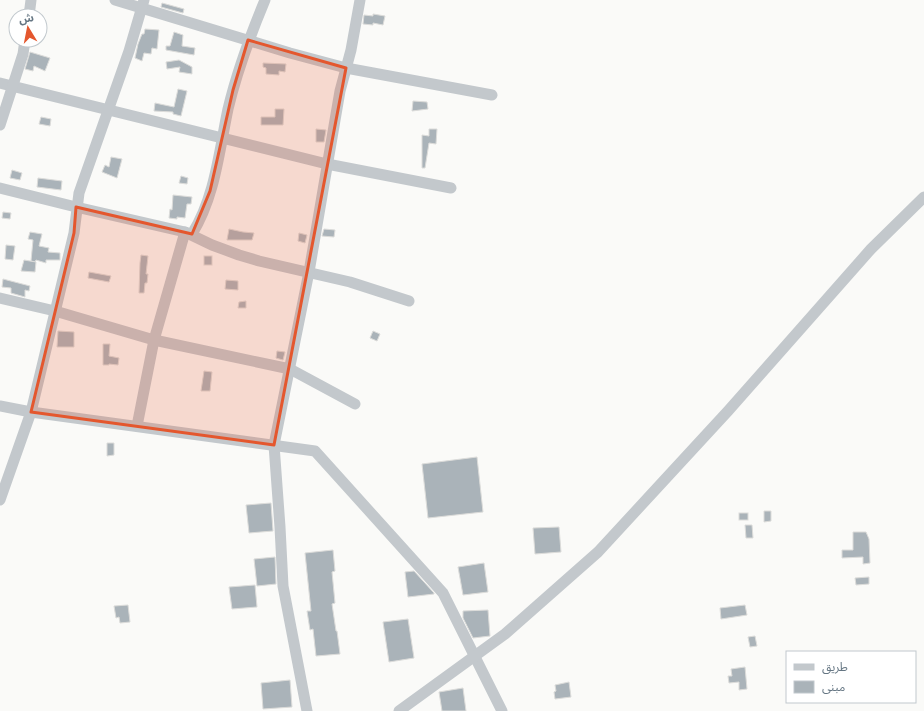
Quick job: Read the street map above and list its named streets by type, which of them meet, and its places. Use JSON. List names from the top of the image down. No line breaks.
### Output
{"legend":["طريق","مبنى"],"north":"top"}
